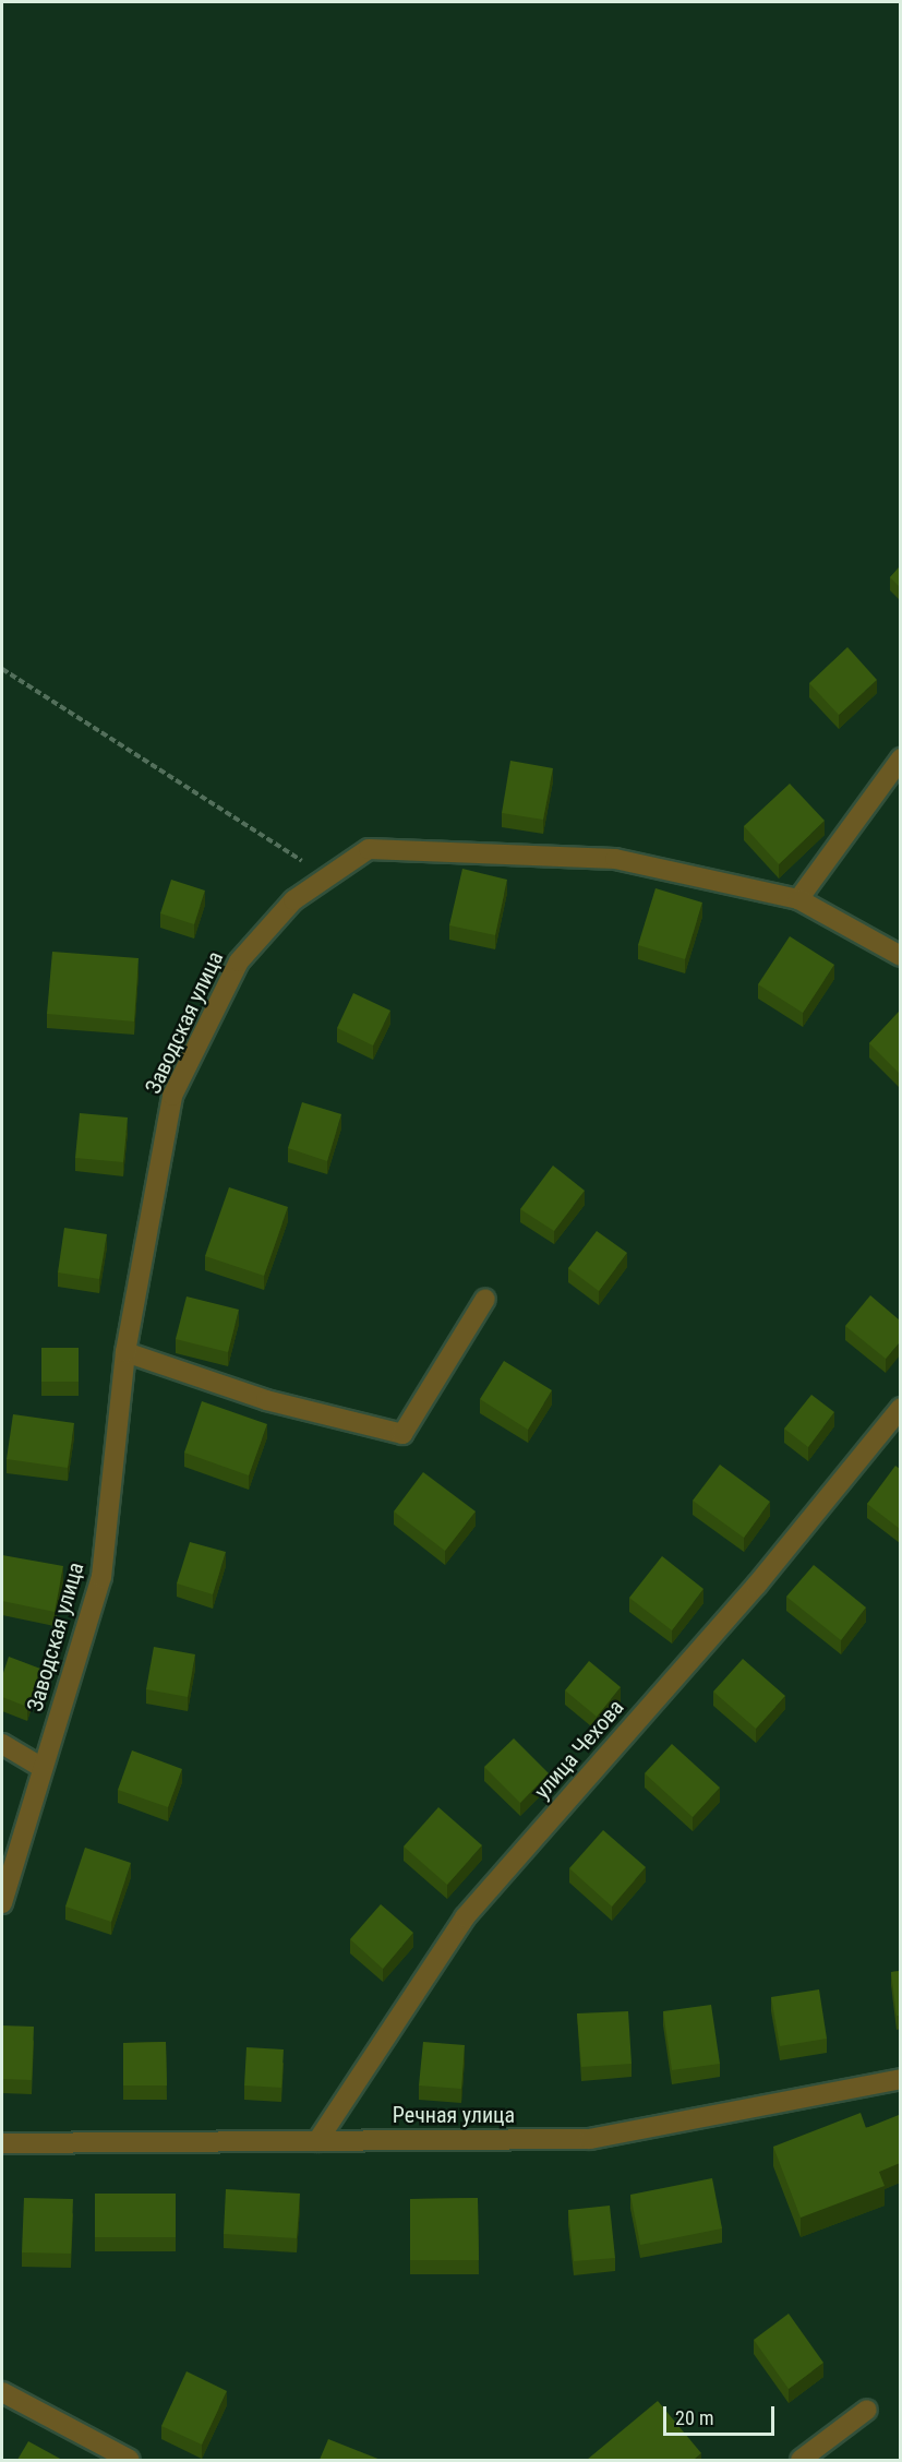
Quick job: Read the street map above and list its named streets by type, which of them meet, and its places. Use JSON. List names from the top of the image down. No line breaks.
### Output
{"streets":{"street":["Заводская улица","улица Чехова","Речная улица"]},"crossings":[["улица Чехова","Речная улица"]],"scale_bar":"20 m"}
